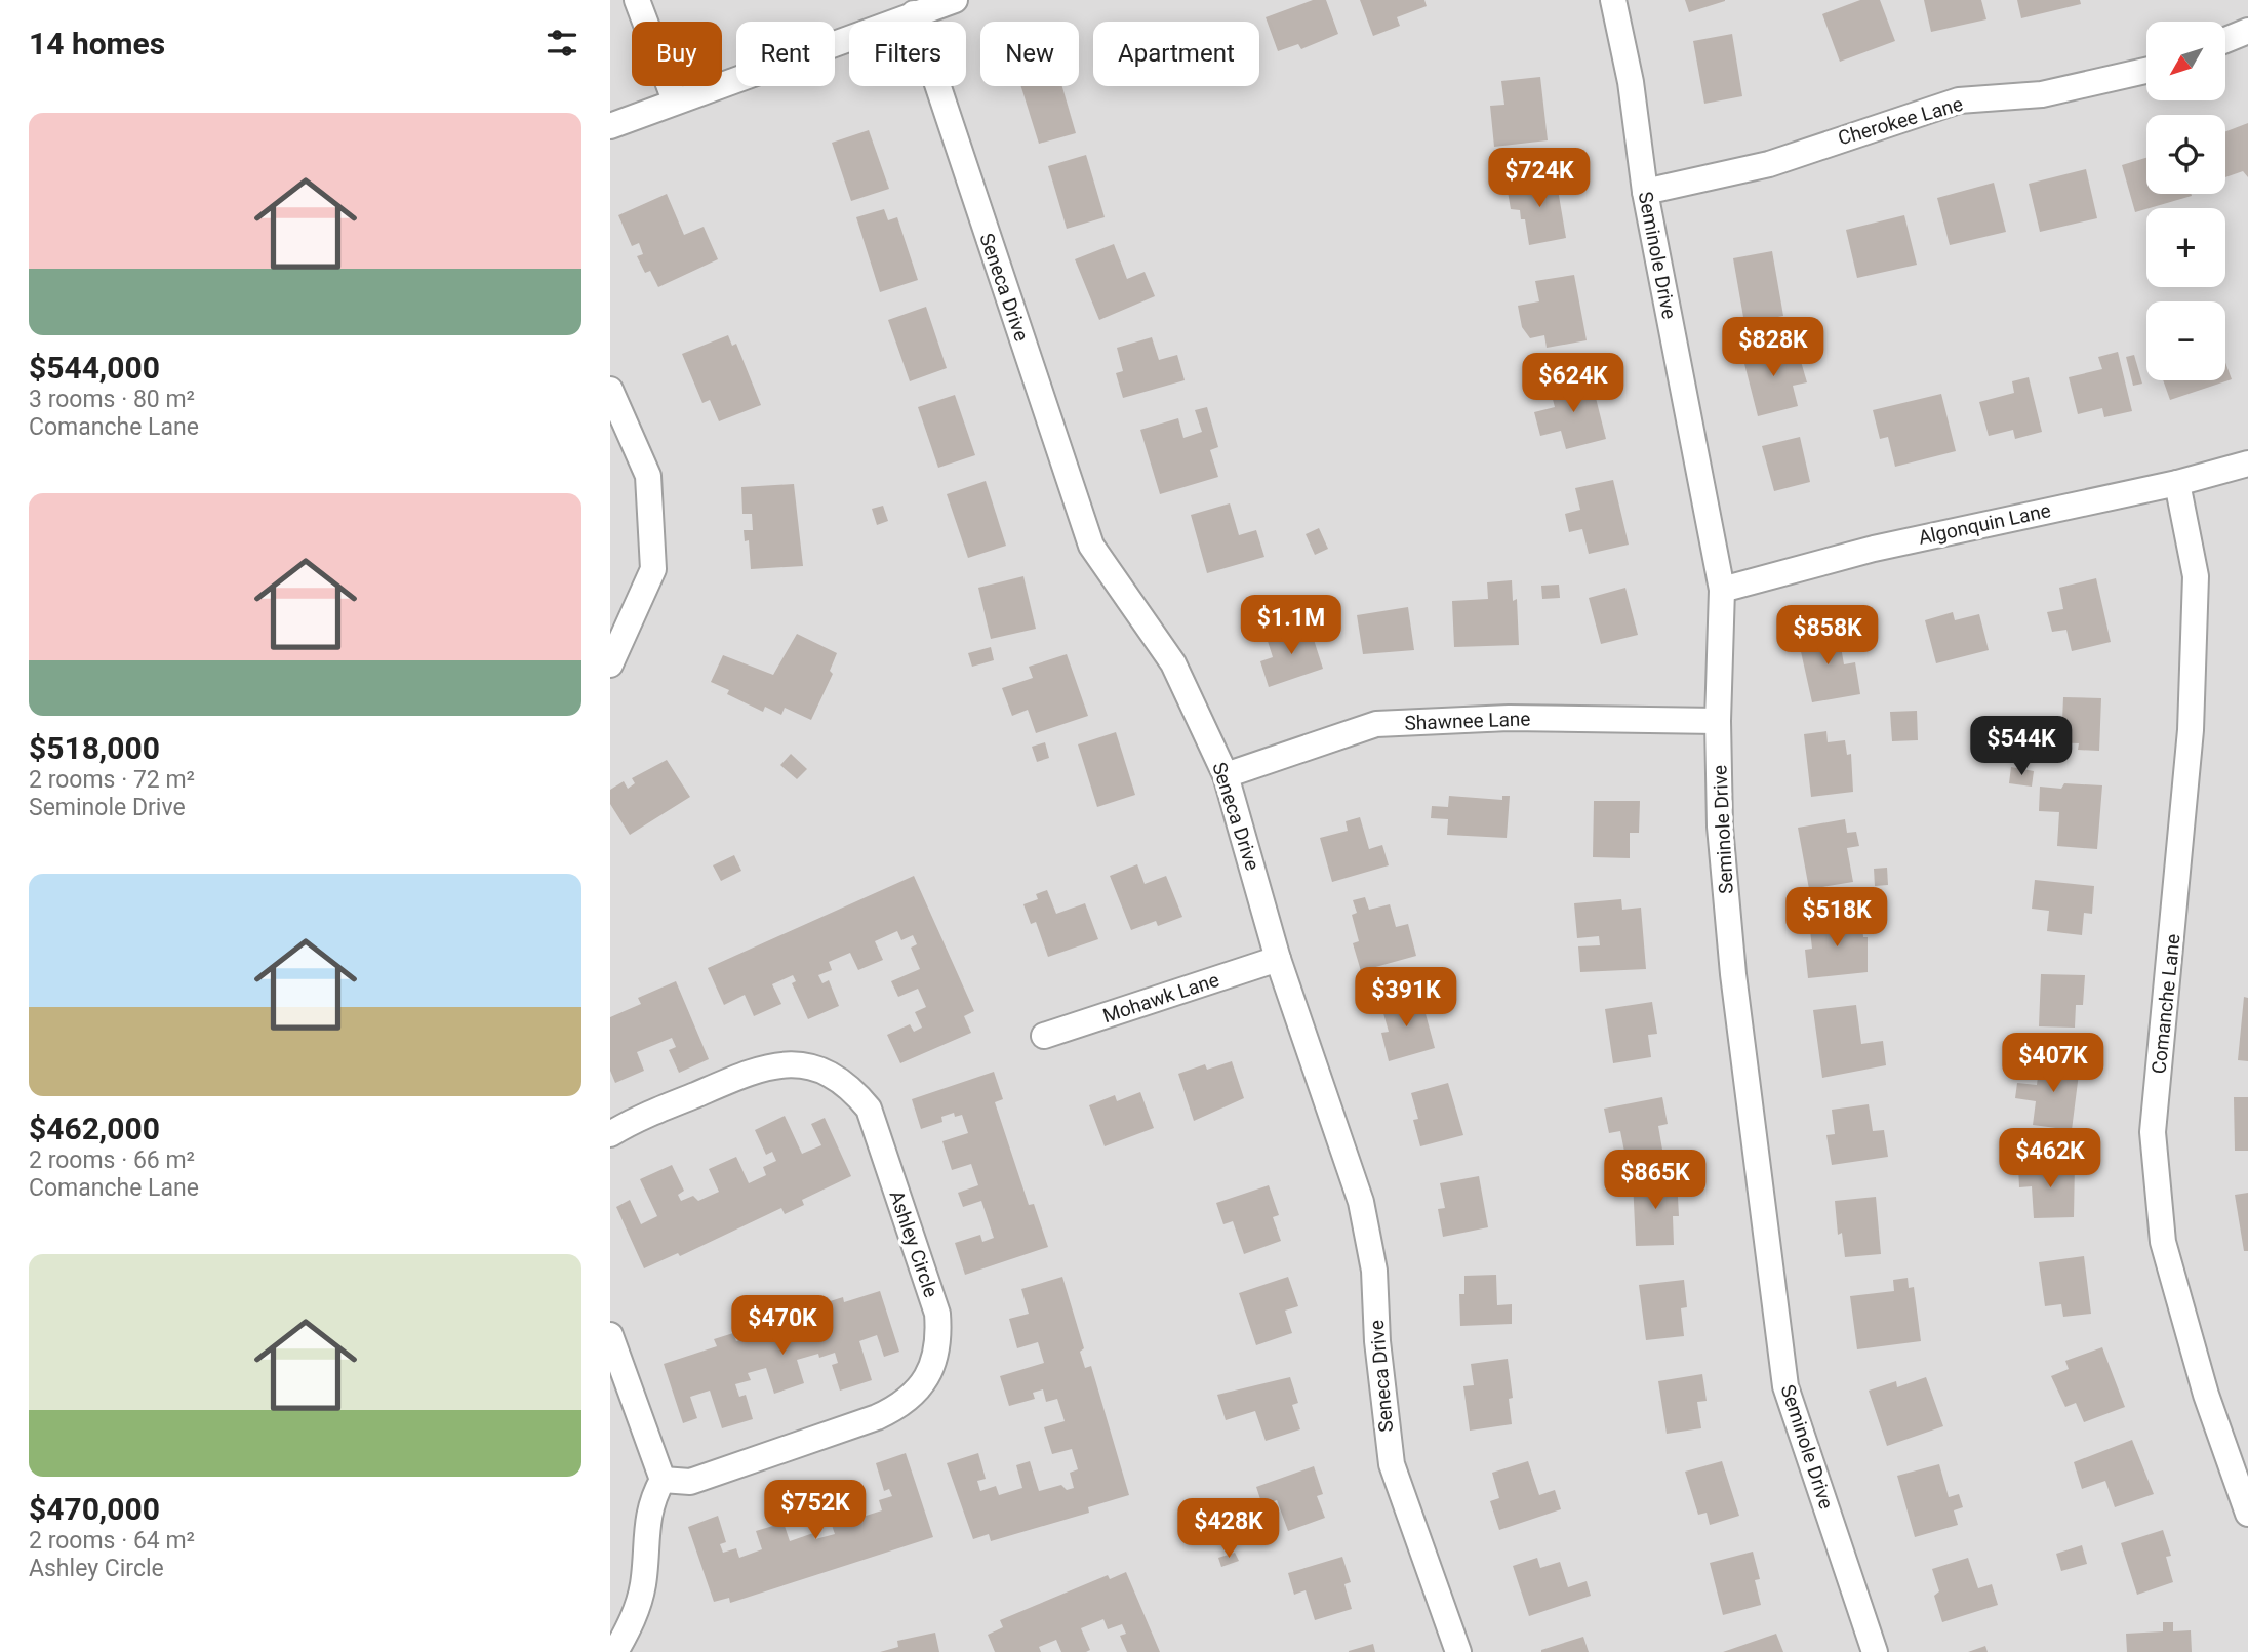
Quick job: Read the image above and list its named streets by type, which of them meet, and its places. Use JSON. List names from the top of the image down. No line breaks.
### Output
{"streets":{"street":["Cherokee Lane","Seminole Drive","Seneca Drive","Algonquin Lane","Shawnee Lane","Mohawk Lane","Comanche Lane","Ashley Circle"]},"crossings":[["Cherokee Lane","Seminole Drive"],["Seminole Drive","Algonquin Lane"],["Seminole Drive","Shawnee Lane"],["Seneca Drive","Shawnee Lane"],["Seneca Drive","Mohawk Lane"],["Algonquin Lane","Comanche Lane"]],"north":"bottom left","page":{"heading":"14 homes","map_buttons":["+","−"],"chip":["Buy","Rent","Filters","New","Apartment"],"list":[{"name":"$544,000","note":"3 rooms · 80 m² · Comanche Lane"},{"name":"$518,000","note":"2 rooms · 72 m² · Seminole Drive"},{"name":"$462,000","note":"2 rooms · 66 m² · Comanche Lane"},{"name":"$470,000","note":"2 rooms · 64 m² · Ashley Circle"}],"price":["$724K","$828K","$624K","$1.1M","$858K","$544K","$518K","$391K","$407K","$462K","$865K","$470K","$752K","$428K"]}}
